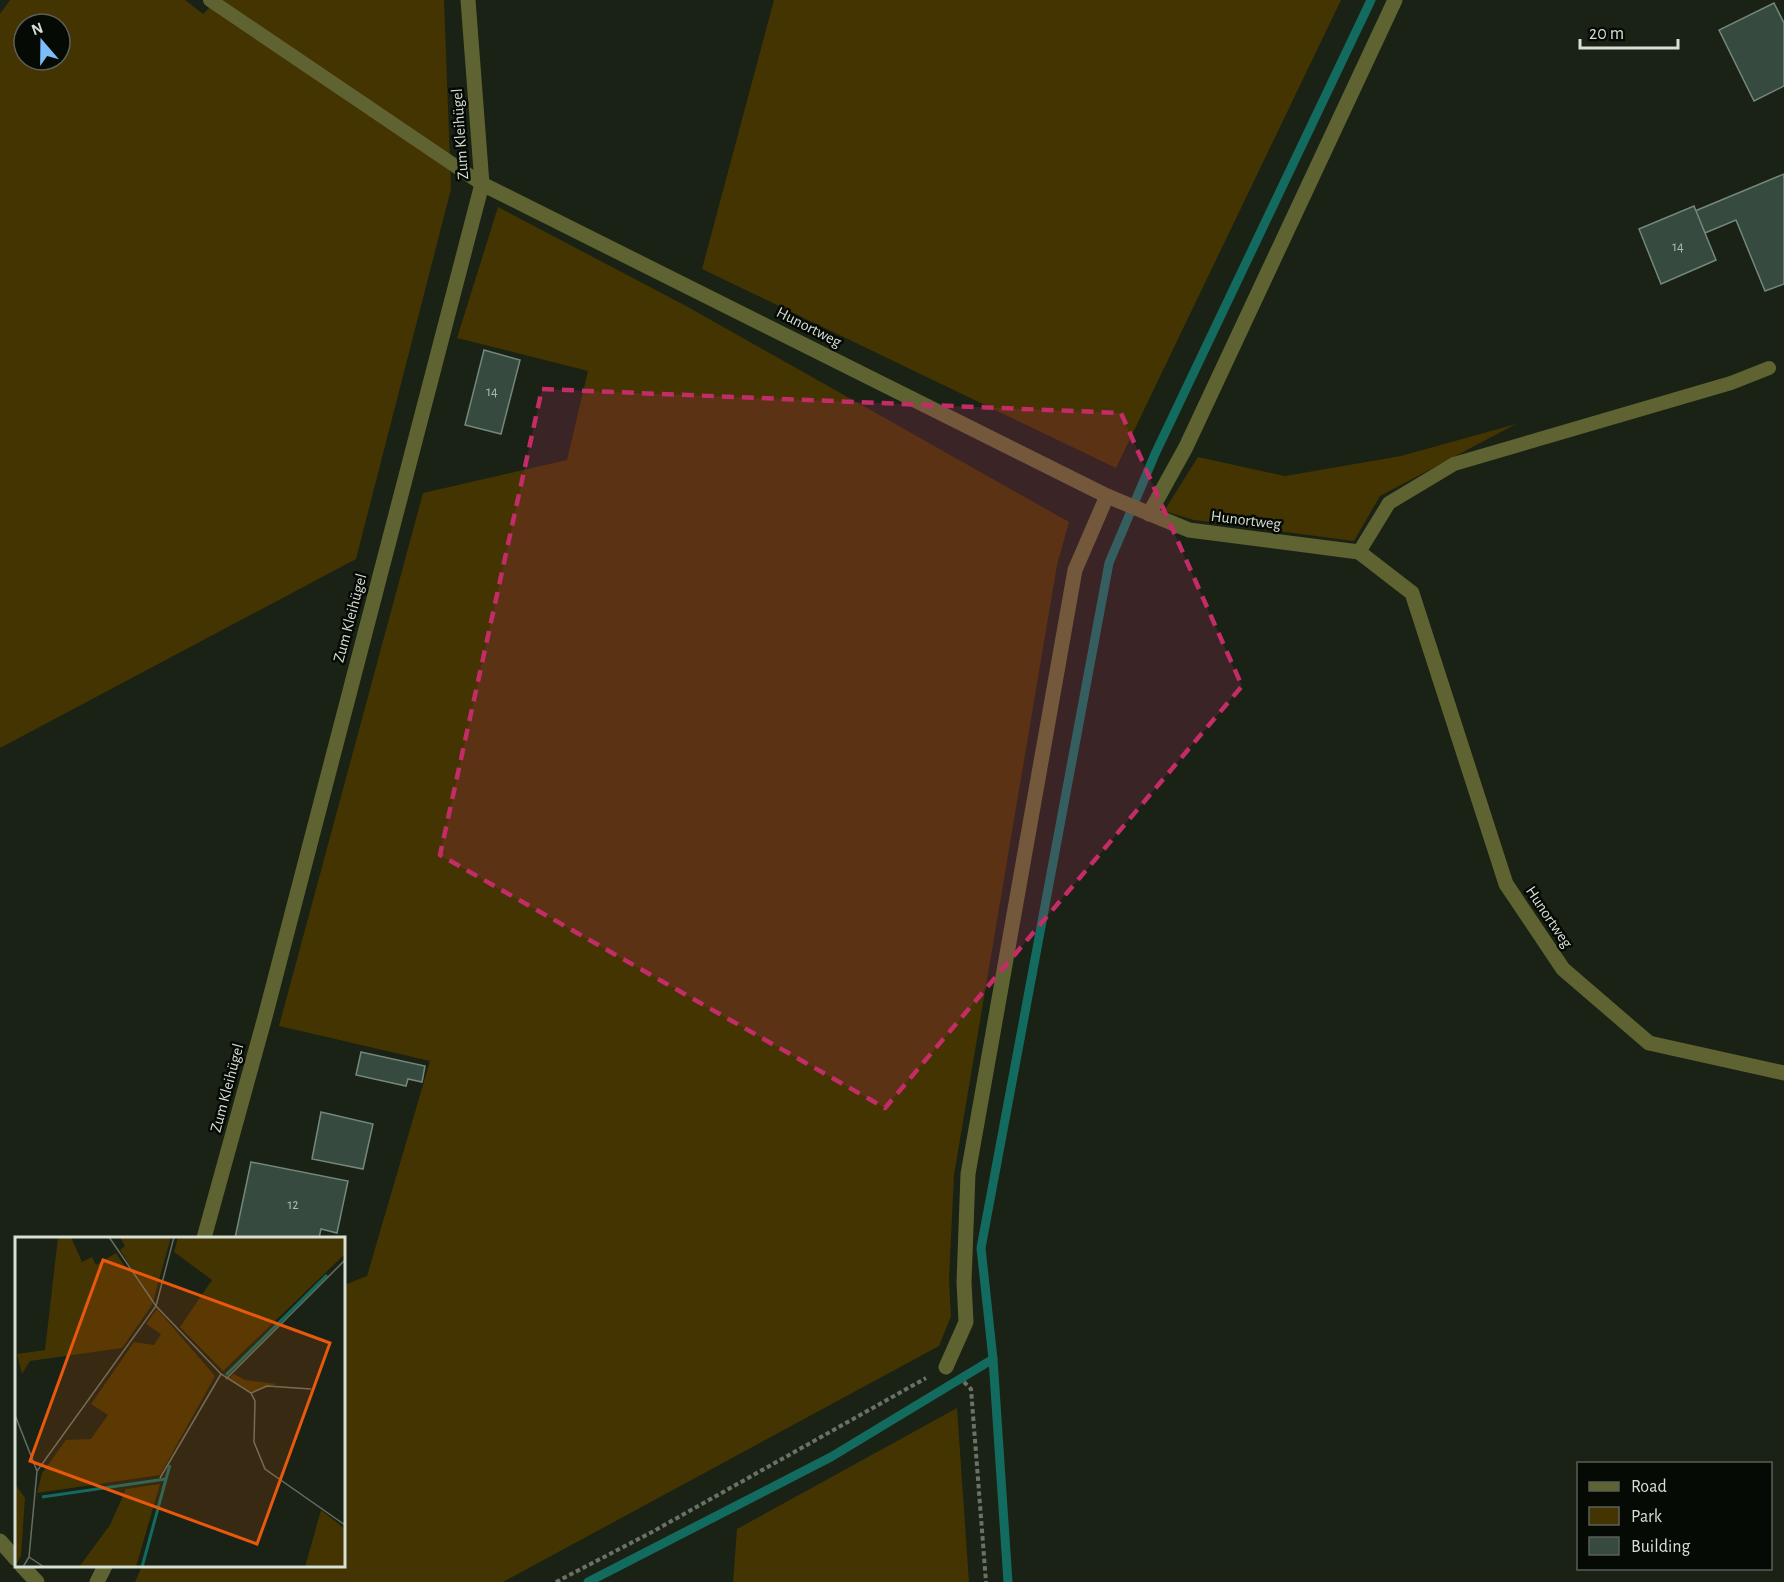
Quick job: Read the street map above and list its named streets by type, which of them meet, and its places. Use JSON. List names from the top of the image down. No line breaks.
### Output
{"streets":{"street":["Zum Kleihügel","Hunortweg"]},"crossings":[["Zum Kleihügel","Hunortweg"]],"house_numbers":["14","14","12"],"legend":["Road","Park","Building"],"scale_bar":"20 m","north":"top"}
